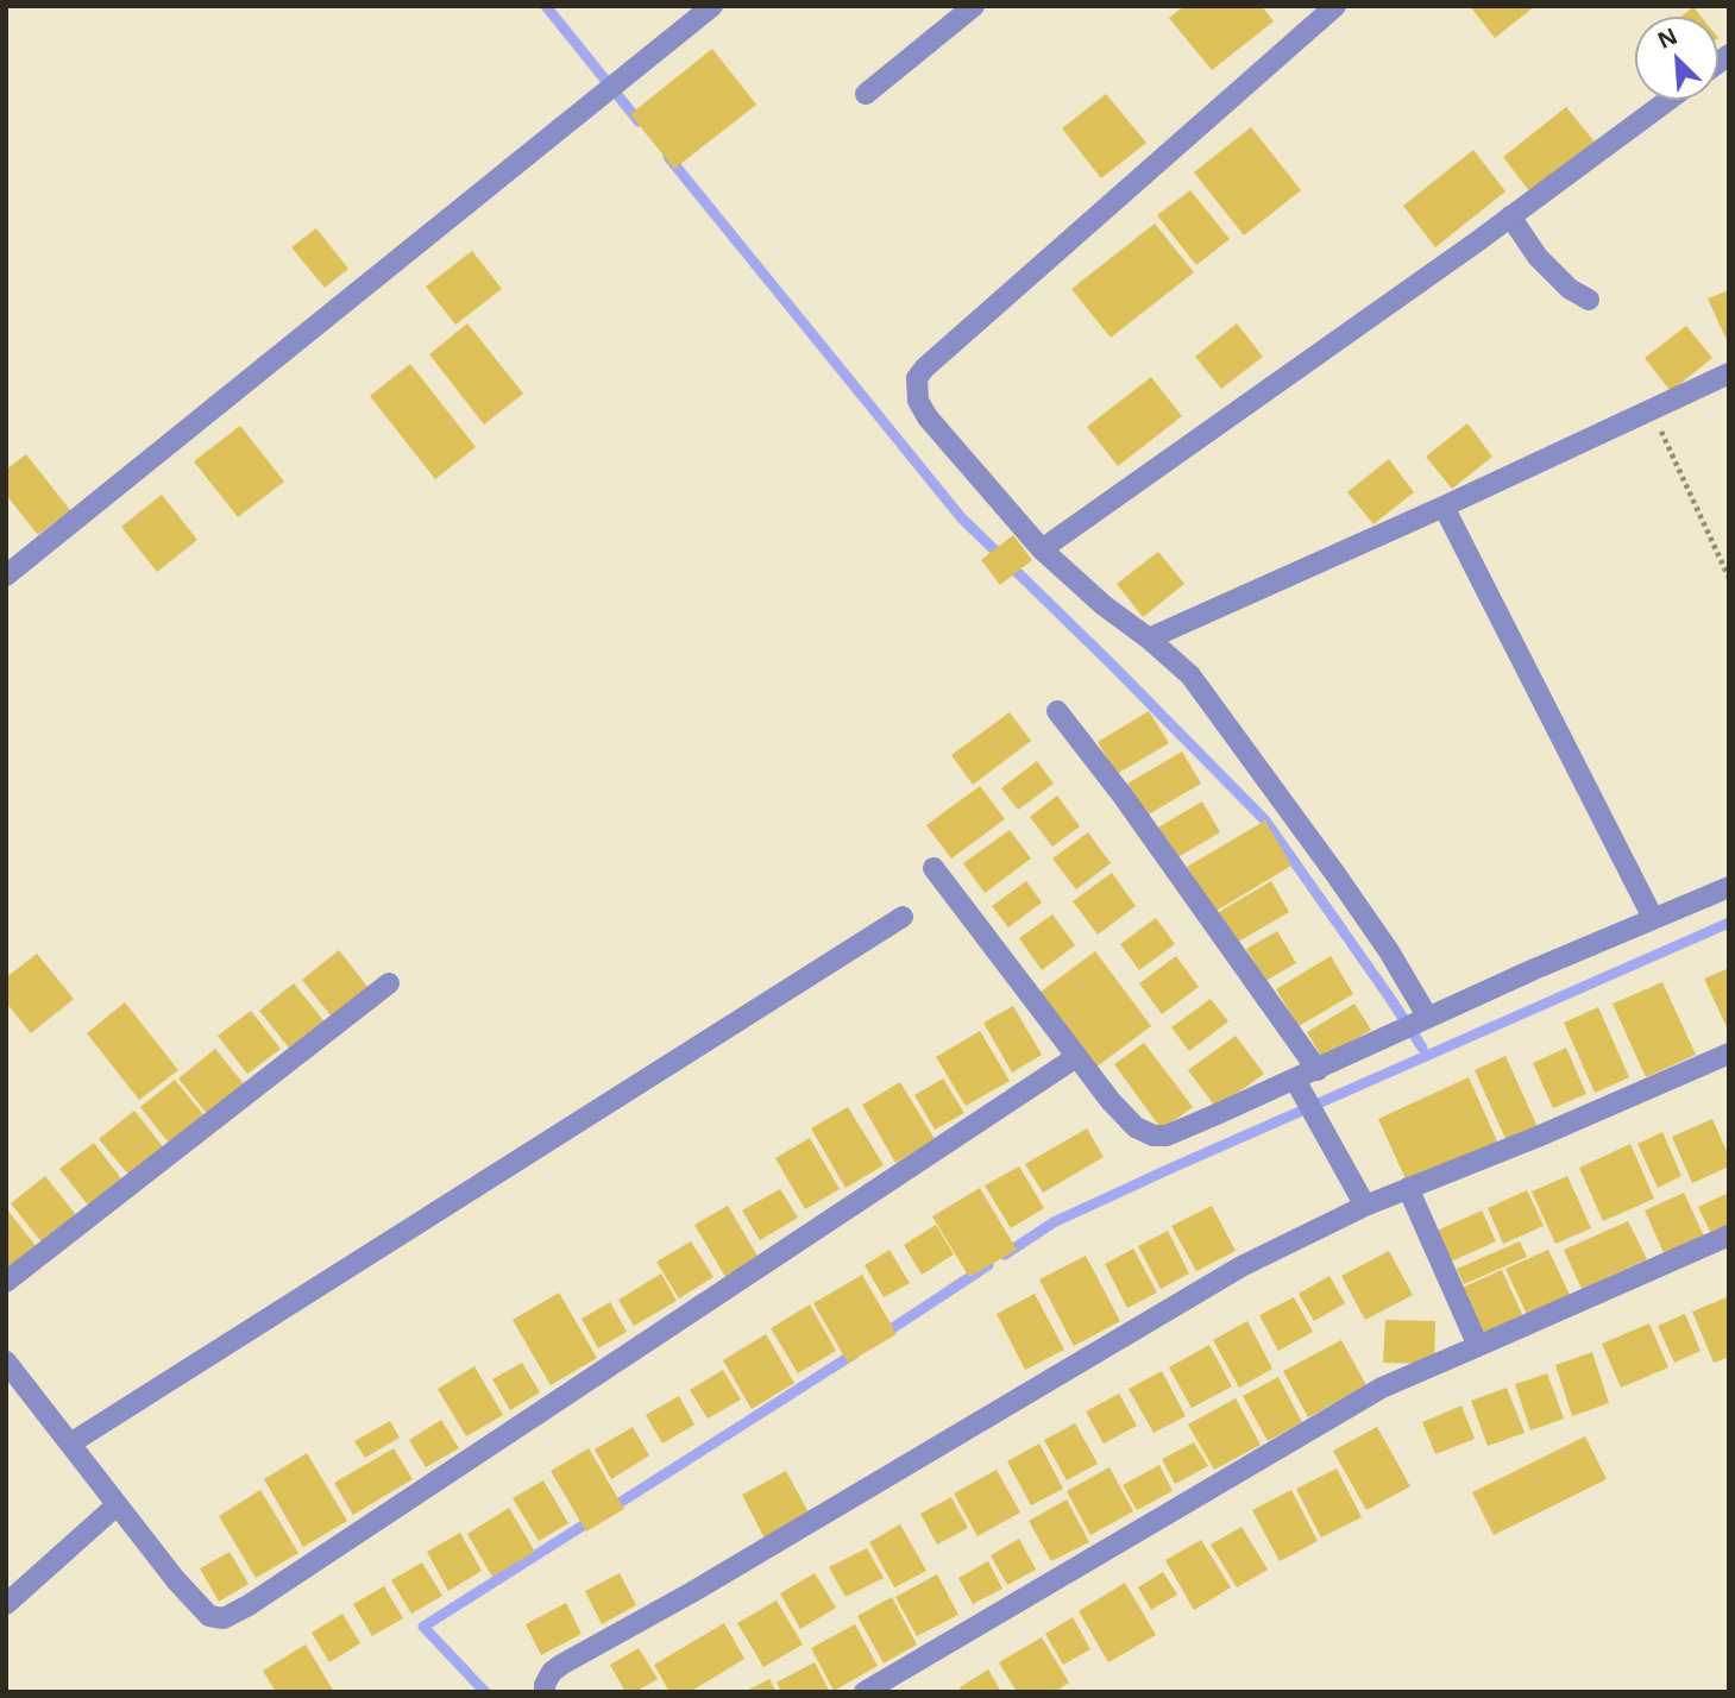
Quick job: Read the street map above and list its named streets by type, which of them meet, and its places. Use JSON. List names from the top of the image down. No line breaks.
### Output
{"north":"top left"}
